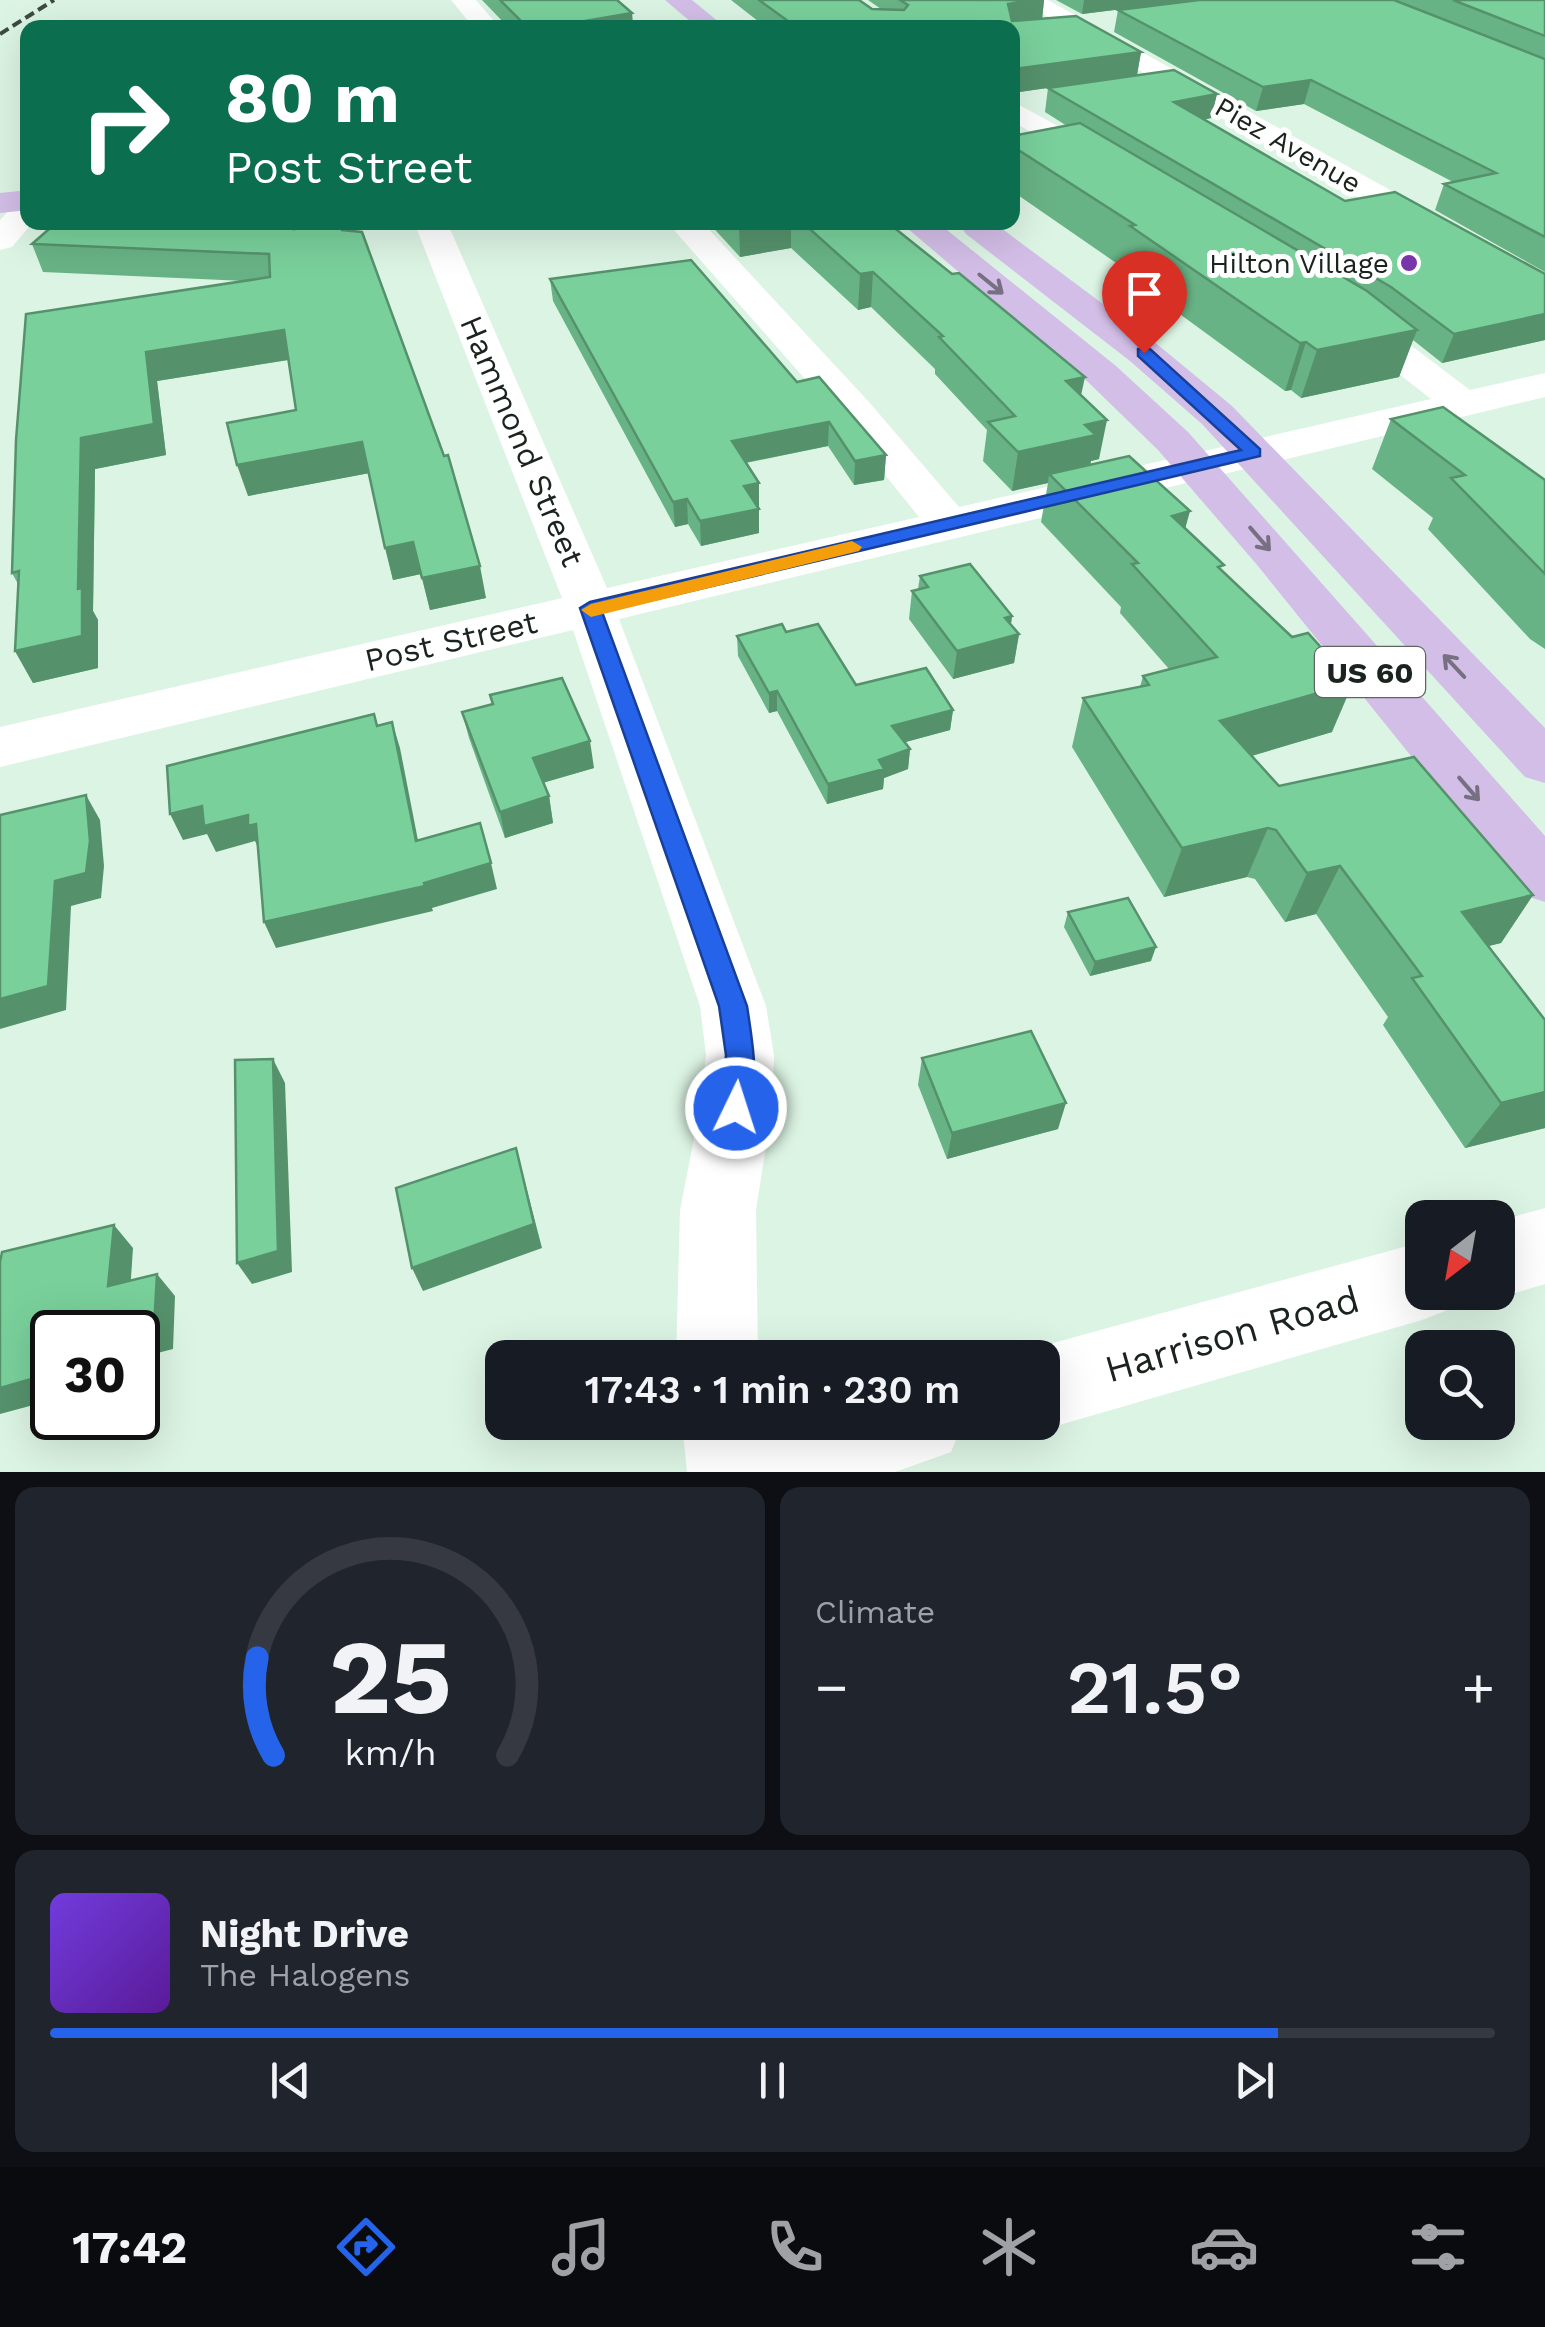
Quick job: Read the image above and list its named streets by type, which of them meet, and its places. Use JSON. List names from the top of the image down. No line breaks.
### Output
{"streets":{"main road":["US 60"],"street":["Piez Avenue","Hammond Street","Post Street","Harrison Road"]},"crossings":[["Hammond Street","Post Street"],["Post Street","US 60"]],"places":["Hilton Village"],"north":"bottom left","page":{"turn":["80 m","Post Street"],"limit":"30","trip":"17:43 · 1 min · 230 m","tile":"Climate","heat":["−","21.5°","+"],"song":["Night Drive","The Halogens"],"tabs":"17:42","gauge":["25","km/h"]}}
